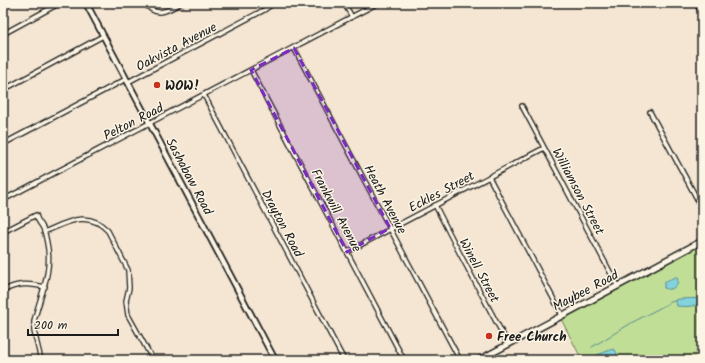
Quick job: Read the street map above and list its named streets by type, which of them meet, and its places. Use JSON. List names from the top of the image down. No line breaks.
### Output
{"streets":{"main road":["Maybee Road"],"street":["Oakvista Avenue","Pelton Road","Sashabaw Road","Eckles Street","Williamson Street","Heath Avenue","Frankwill Avenue","Drayton Road","Winell Street"]},"crossings":[["Oakvista Avenue","Sashabaw Road"],["Pelton Road","Sashabaw Road"],["Pelton Road","Heath Avenue"],["Pelton Road","Frankwill Avenue"],["Pelton Road","Drayton Road"],["Eckles Street","Williamson Street"],["Eckles Street","Heath Avenue"],["Eckles Street","Frankwill Avenue"],["Eckles Street","Winell Street"],["Williamson Street","Maybee Road"],["Winell Street","Maybee Road"]],"places":["WOW!","Free Church"],"scale_bar":"200 m"}
